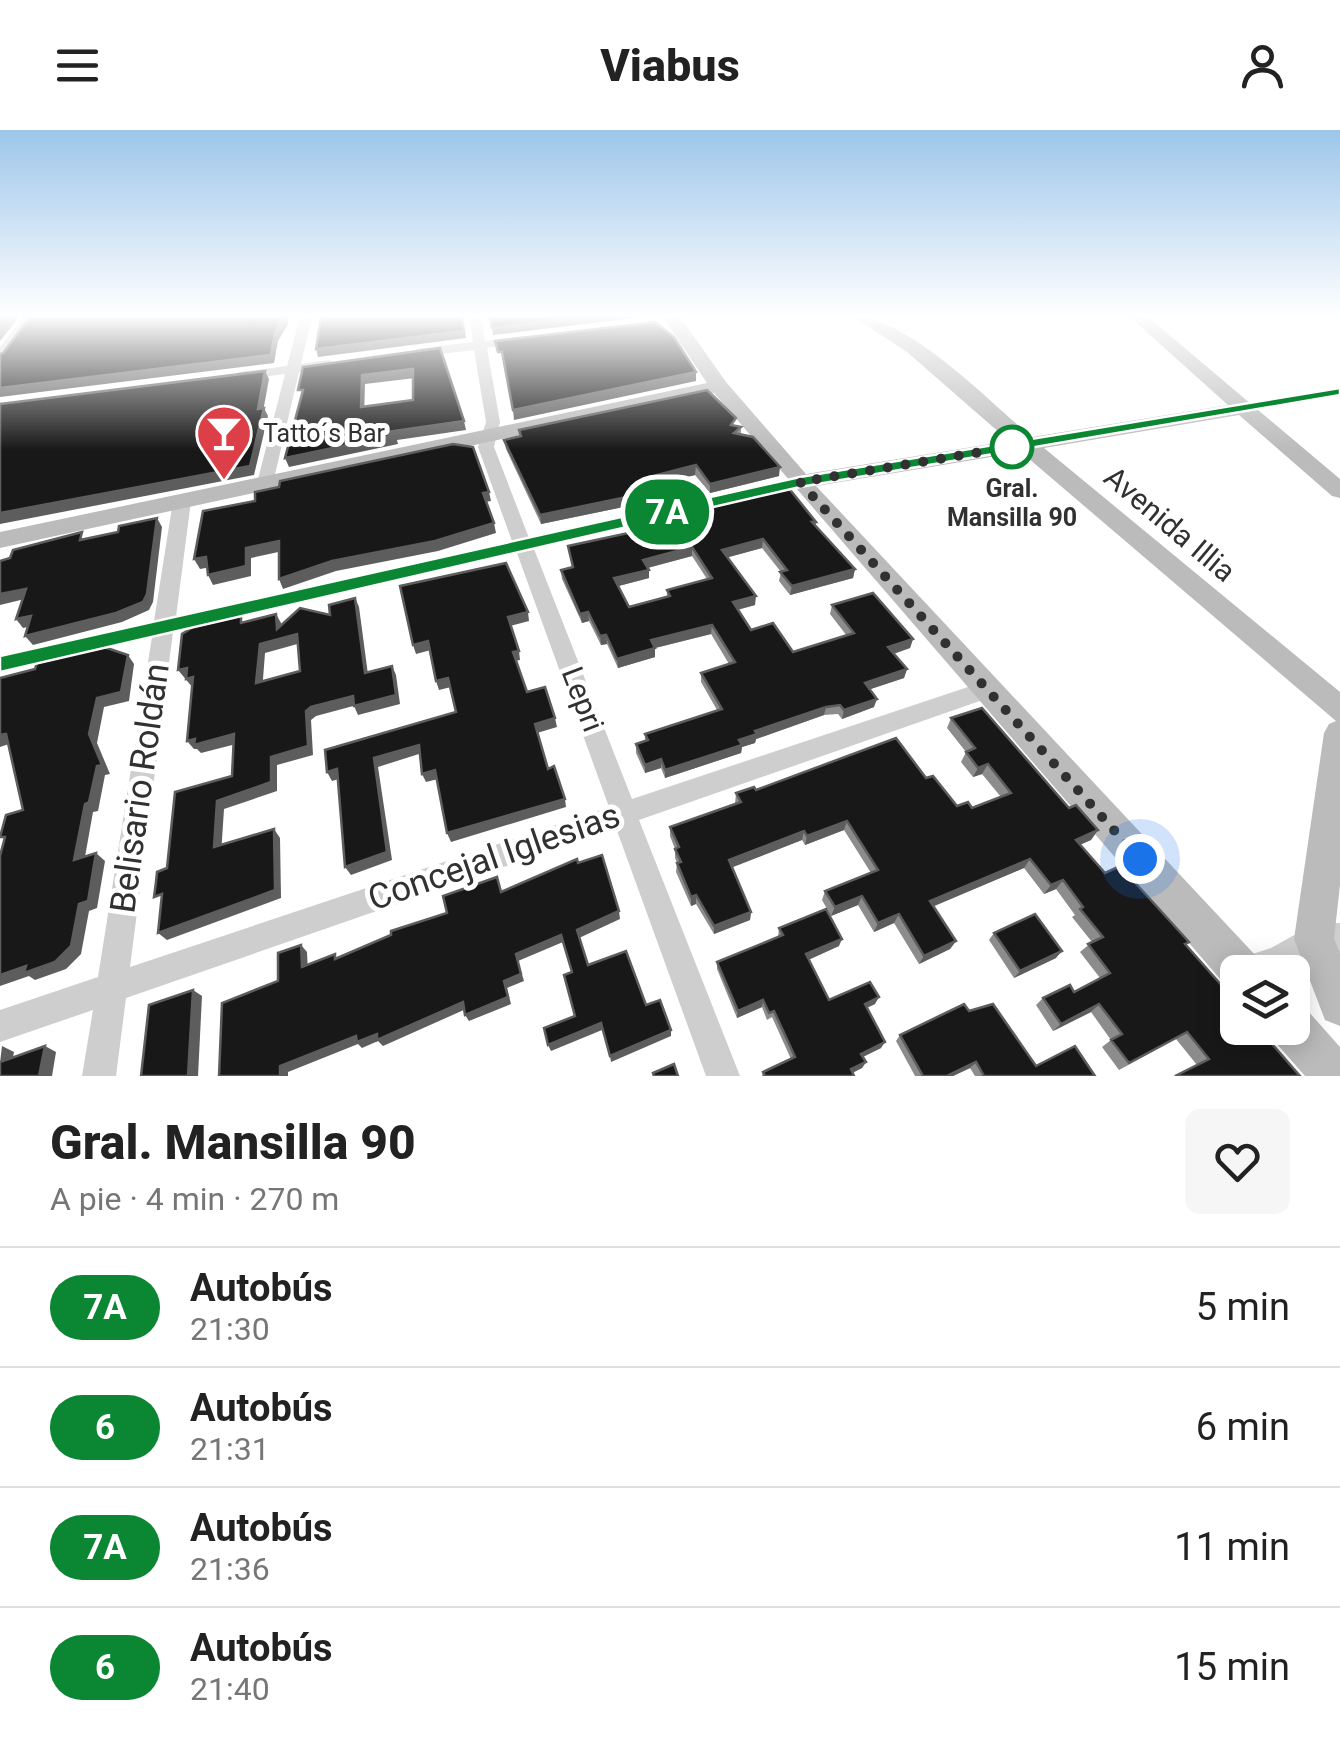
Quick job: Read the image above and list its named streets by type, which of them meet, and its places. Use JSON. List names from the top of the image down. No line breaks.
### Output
{"streets":{"street":["Avenida Illia","Lepri","Belisario Roldán","Concejal Iglesias"]},"crossings":[["Lepri","Concejal Iglesias"],["Belisario Roldán","Concejal Iglesias"]],"places":{"other":["Gral. Mansilla 90"],"bar":["Tatto´s Bar"]},"lines":["bus line 7A"],"page":{"header":"Viabus","on_map":"7A","heading":["Gral. Mansilla 90","A pie · 4 min · 270 m"],"list":[{"mark":"7A","name":"Autobús","note":"21:30","value":"5 min"},{"mark":"6","name":"Autobús","note":"21:31","value":"6 min"},{"mark":"7A","name":"Autobús","note":"21:36","value":"11 min"},{"mark":"6","name":"Autobús","note":"21:40","value":"15 min"}]}}
